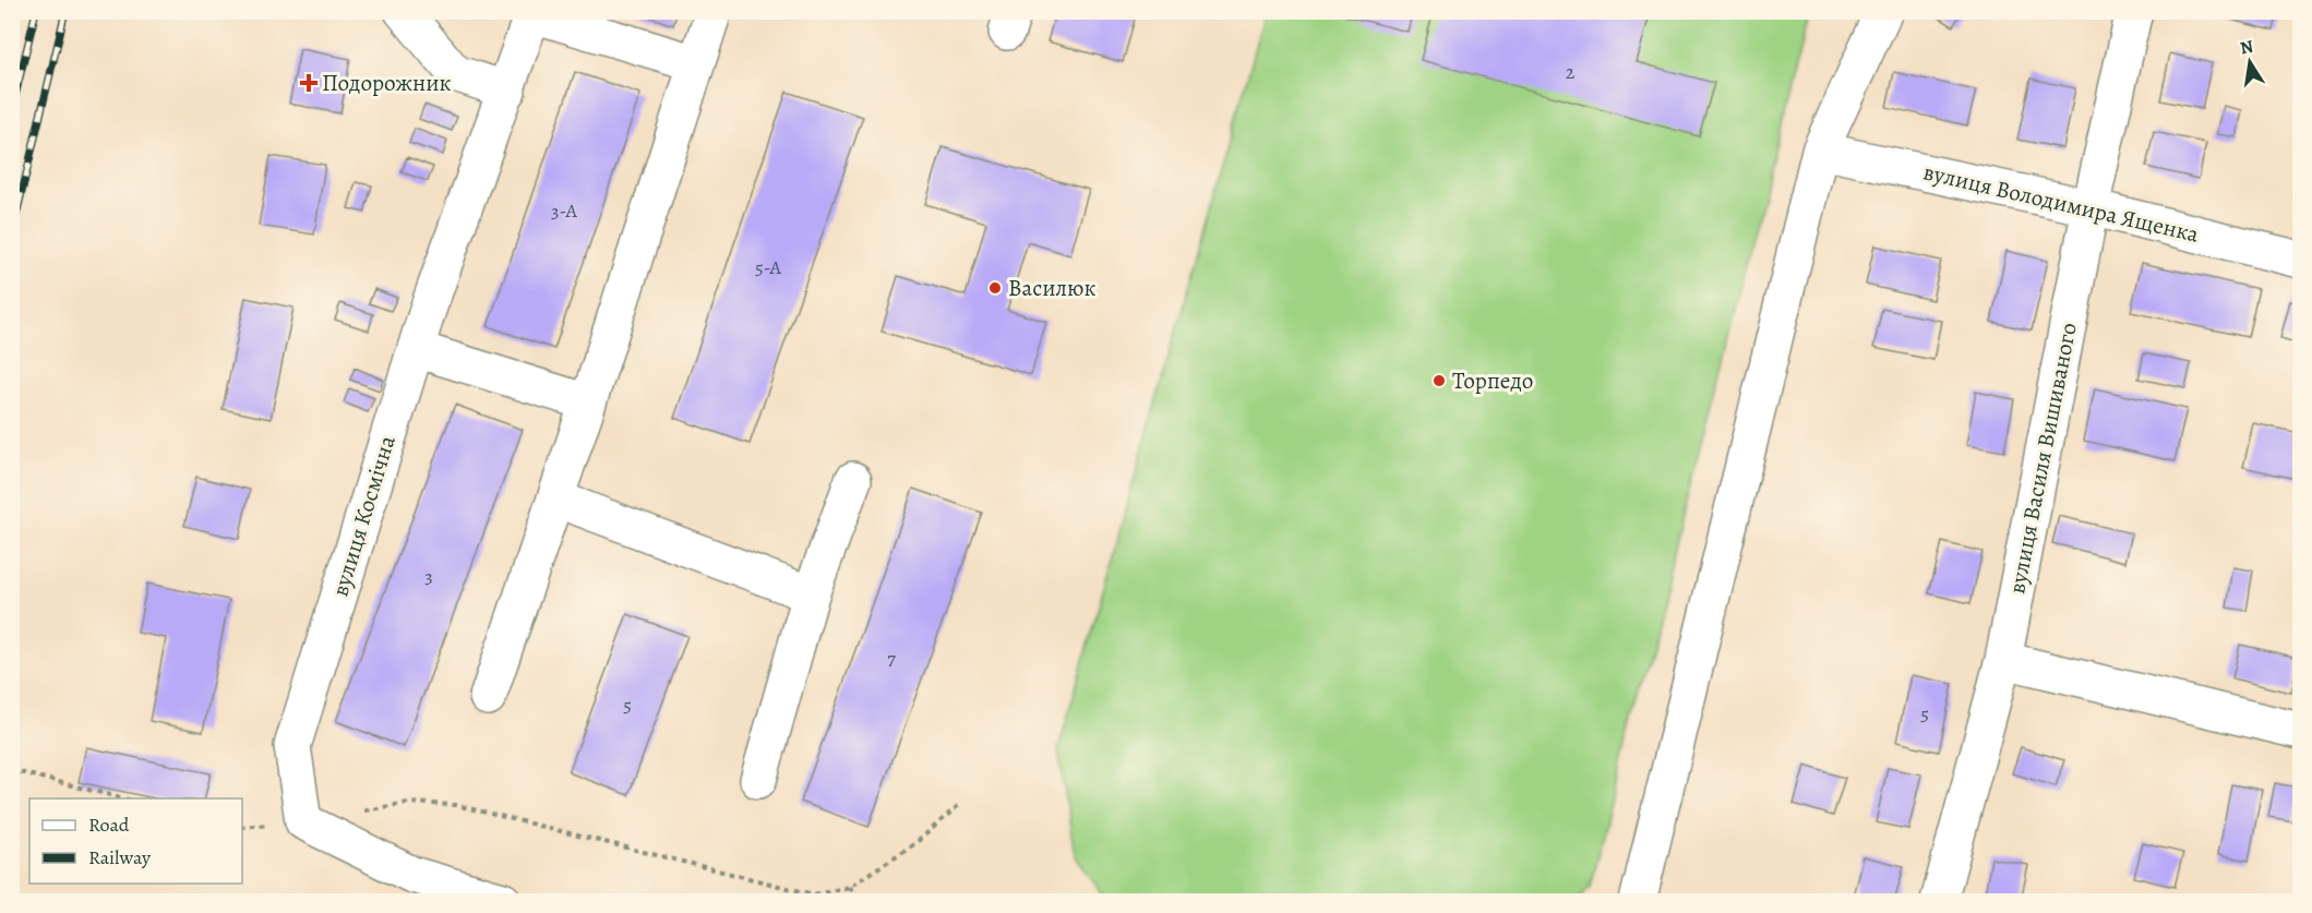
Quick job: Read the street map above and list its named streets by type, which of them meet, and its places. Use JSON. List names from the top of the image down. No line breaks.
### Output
{"streets":{"street":["вулиця Володимира Ященка","вулиця Василя Вишиваного","вулиця Космічна"]},"crossings":[["вулиця Володимира Ященка","вулиця Василя Вишиваного"]],"places":{"health":["Подорожник"],"other":["Василюк","Торпедо"]},"house_numbers":["2","3-А","5-А","3","7","5","5"],"legend":["Road","Railway"],"north":"top"}
